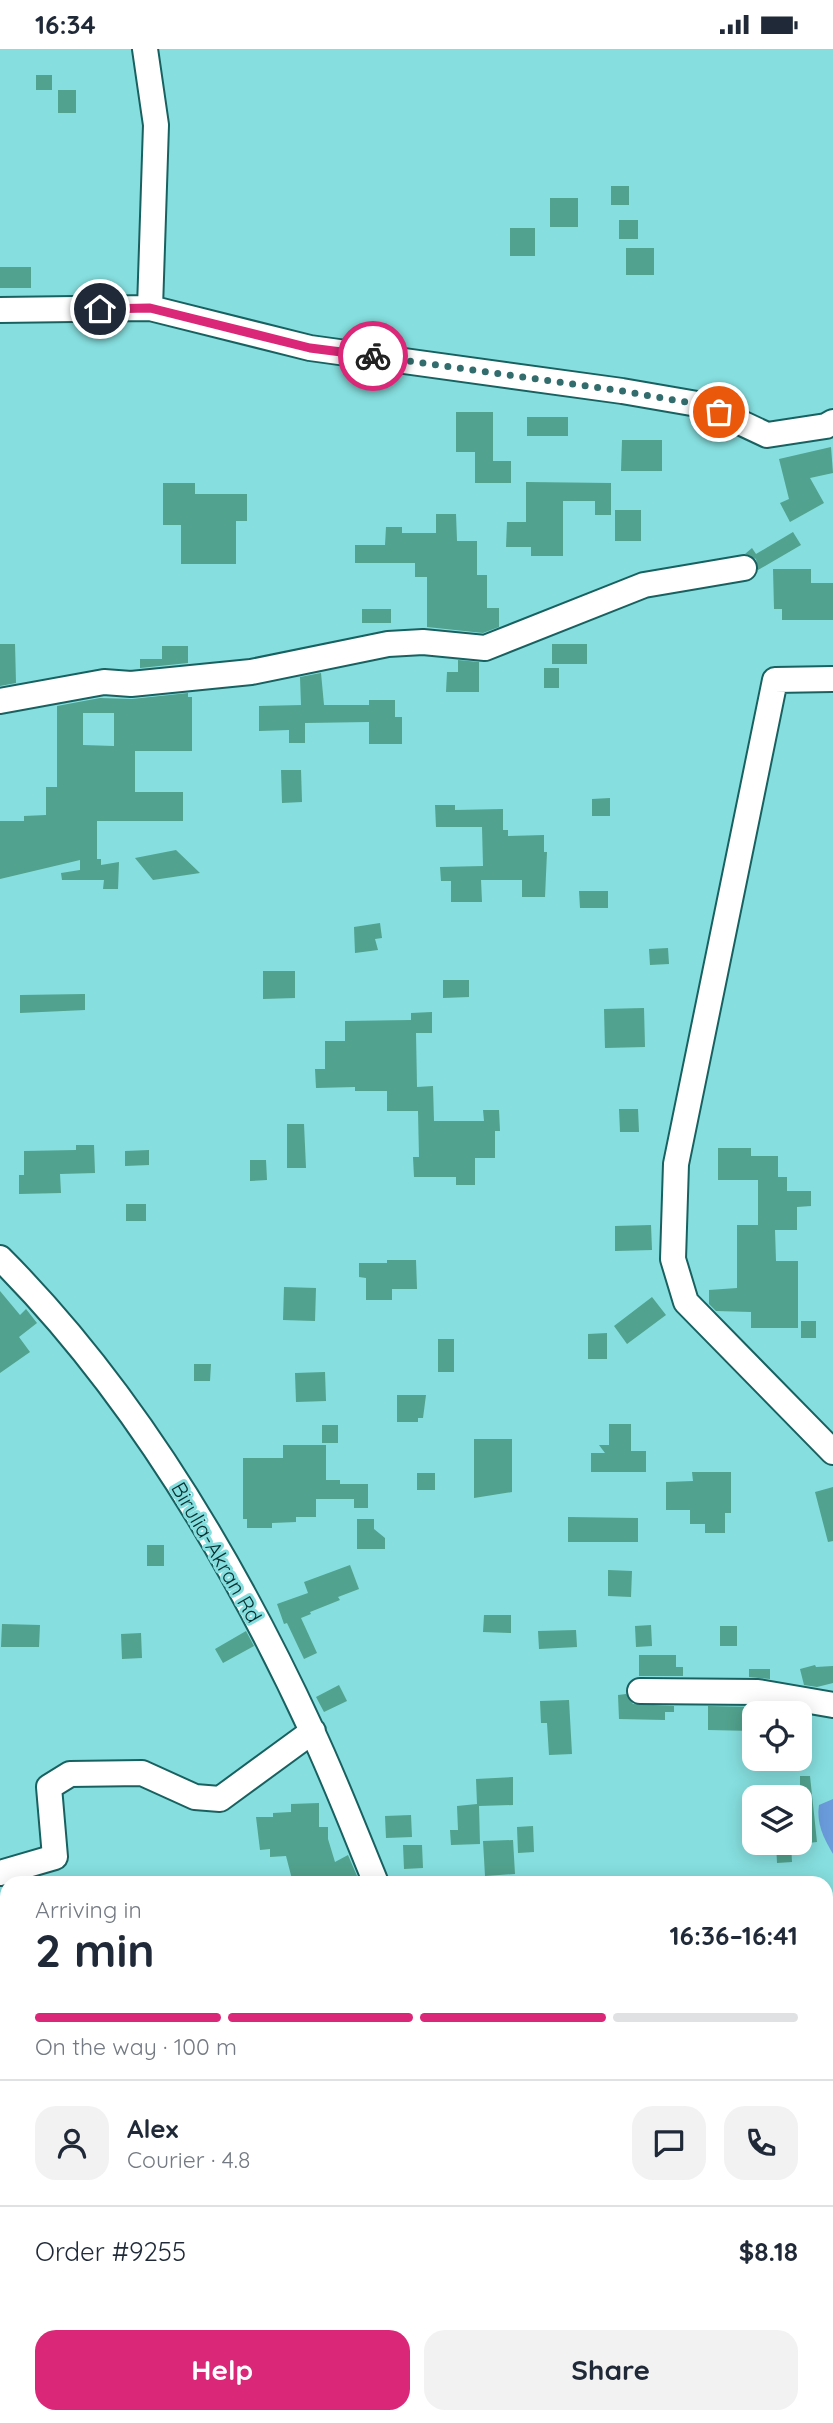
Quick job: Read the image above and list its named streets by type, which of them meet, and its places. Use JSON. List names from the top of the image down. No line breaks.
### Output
{"streets":{"street":["Birulia-Akran Rd"]},"page":{"status":"16:34","heading":["2 min","Arriving in","16:36–16:41"],"panel":["Alex","Courier · 4.8","Order #9255","$8.18"],"bar":"On the way · 100 m","buttons":["Help","Share"]}}
